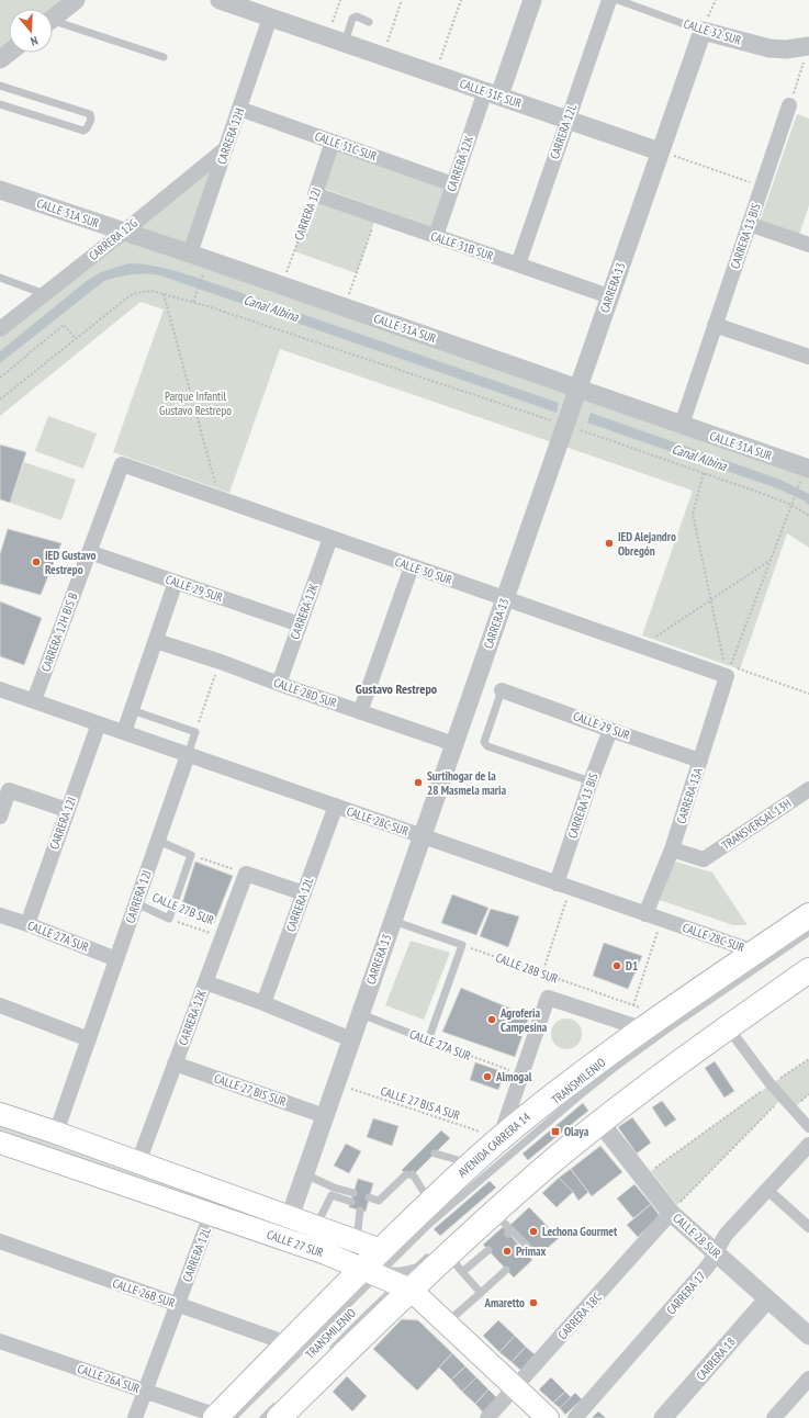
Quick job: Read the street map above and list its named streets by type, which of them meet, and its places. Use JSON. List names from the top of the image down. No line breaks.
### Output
{"streets":{"main road":["AVENIDA CARRERA 14","CALLE 27 SUR"],"street":["CALLE 32 SUR","CALLE 31F SUR","CARRERA 12L","CARRERA 12H","CALLE 31C SUR","CARRERA 12K","CALLE 31A SUR","CARRERA 12J","CARRERA 13 BIS","CARRERA 12G","CALLE 31B SUR","CARRERA 13","CALLE 30 SUR","CALLE 29 SUR","CARRERA 12H BIS B","CALLE 28D SUR","CARRERA 13A","CALLE 28C SUR","CARRERA 12I","TRANSVERSAL 13H","CALLE 27A SUR","CALLE 28B SUR","CALLE 27 BIS SUR","CALLE 28 SUR","CALLE 26B SUR","CARRERA 17","CARRERA 18C","CARRERA 18","CALLE 26A SUR"],"lane":["CALLE 27B SUR","TRANSMILENIO"],"path":["CALLE 27 BIS A SUR"]},"crossings":[["CALLE 32 SUR","CARRERA 13"],["CALLE 31F SUR","CARRERA 12L"],["CALLE 31F SUR","CARRERA 12H"],["CALLE 31F SUR","CARRERA 12K"],["CALLE 31F SUR","CARRERA 13"],["CARRERA 12L","CALLE 31B SUR"],["CARRERA 12L","CALLE 28C SUR"],["CARRERA 12L","CALLE 27 SUR"],["CARRERA 12L","CALLE 26B SUR"],["CARRERA 12L","CALLE 26A SUR"],["CARRERA 12H","CALLE 31C SUR"],["CARRERA 12H","CALLE 31A SUR"],["CARRERA 12H","CARRERA 12G"],["CALLE 31C SUR","CARRERA 12K"],["CALLE 31C SUR","CARRERA 12J"],["CARRERA 12K","CALLE 31B SUR"],["CARRERA 12K","CALLE 30 SUR"],["CARRERA 12K","CALLE 29 SUR"],["CARRERA 12K","CALLE 28D SUR"],["CARRERA 12K","CALLE 27B SUR"],["CARRERA 12K","CALLE 27 BIS SUR"],["CARRERA 12K","CALLE 27 SUR"],["CALLE 31A SUR","CARRERA 12J"],["CALLE 31A SUR","CARRERA 13 BIS"],["CALLE 31A SUR","CARRERA 12G"],["CALLE 31A SUR","CARRERA 13"],["CARRERA 12J","CALLE 31B SUR"],["CARRERA 12J","CALLE 28C SUR"],["CARRERA 12J","CALLE 27B SUR"],["CARRERA 12J","CALLE 27A SUR"],["CARRERA 12J","CALLE 27 SUR"],["CARRERA 13 BIS","CALLE 29 SUR"],["CARRERA 13 BIS","CALLE 28C SUR"],["CALLE 31B SUR","CARRERA 13"],["CARRERA 13","CALLE 30 SUR"],["CARRERA 13","CALLE 28D SUR"],["CARRERA 13","CALLE 28C SUR"],["CARRERA 13","CALLE 27A SUR"],["CARRERA 13","CALLE 27 BIS SUR"],["CARRERA 13","CALLE 27 BIS A SUR"],["CARRERA 13","CALLE 27 SUR"],["CALLE 30 SUR","CARRERA 12H BIS B"],["CALLE 30 SUR","CARRERA 13A"],["CALLE 29 SUR","CARRERA 12H BIS B"],["CALLE 29 SUR","CARRERA 13A"],["CARRERA 12H BIS B","CALLE 28C SUR"],["CARRERA 13A","CALLE 28C SUR"],["CARRERA 13A","TRANSVERSAL 13H"],["CALLE 28C SUR","CARRERA 12I"],["CALLE 28C SUR","AVENIDA CARRERA 14"],["CARRERA 12I","CALLE 27A SUR"],["CALLE 27A SUR","CALLE 28B SUR"],["CALLE 28B SUR","AVENIDA CARRERA 14"],["TRANSMILENIO","AVENIDA CARRERA 14"],["TRANSMILENIO","CALLE 27 SUR"],["TRANSMILENIO","CALLE 26A SUR"],["CALLE 27 BIS A SUR","AVENIDA CARRERA 14"],["AVENIDA CARRERA 14","CALLE 27 SUR"],["AVENIDA CARRERA 14","CALLE 26B SUR"],["AVENIDA CARRERA 14","CALLE 26A SUR"],["CALLE 28 SUR","CARRERA 17"],["CALLE 28 SUR","CARRERA 18C"],["CALLE 28 SUR","CARRERA 18"],["CALLE 27 SUR","CARRERA 18C"]],"districts":["Gustavo Restrepo"],"water":["Canal Albina"],"parks":["Parque Infantil Gustavo Restrepo"],"places":{"other":["IED Alejandro Obregón","IED Gustavo Restrepo","Surtihogar de la 28 Masmela maria","D1","Agroferia Campesina","Almogal","Lechona Gourmet","Primax","Amaretto"],"transit":["Olaya"]},"north":"bottom"}
